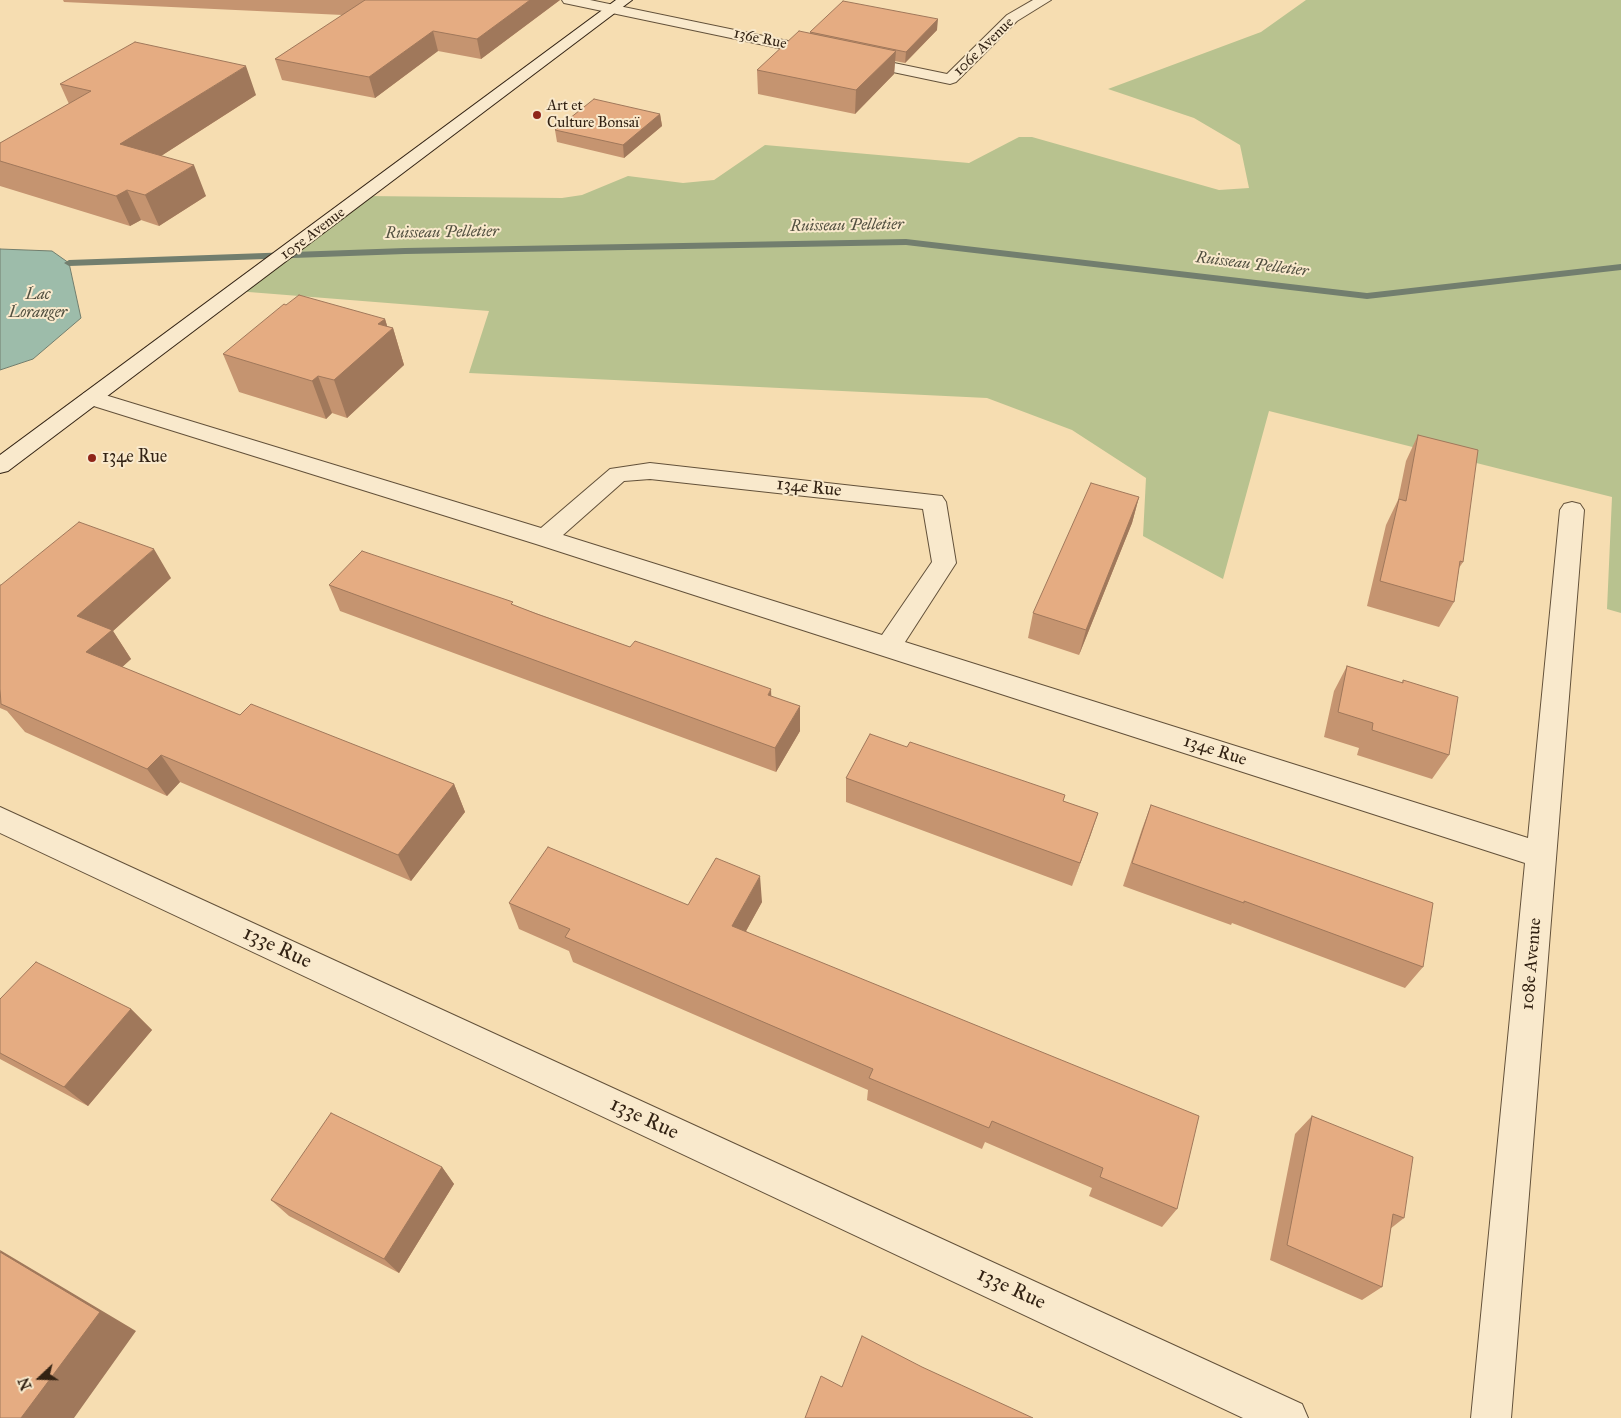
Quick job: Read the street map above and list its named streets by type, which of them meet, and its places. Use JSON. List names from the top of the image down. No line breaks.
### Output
{"streets":{"street":["136e Rue","106e Avenue","105e Avenue","134e Rue","133e Rue","108e Avenue"]},"crossings":[["136e Rue","106e Avenue"],["136e Rue","105e Avenue"],["105e Avenue","134e Rue"],["134e Rue","108e Avenue"]],"water":["Ruisseau Pelletier","Lac Loranger"],"places":["Art et Culture Bonsaï","134e Rue"],"north":"left"}
